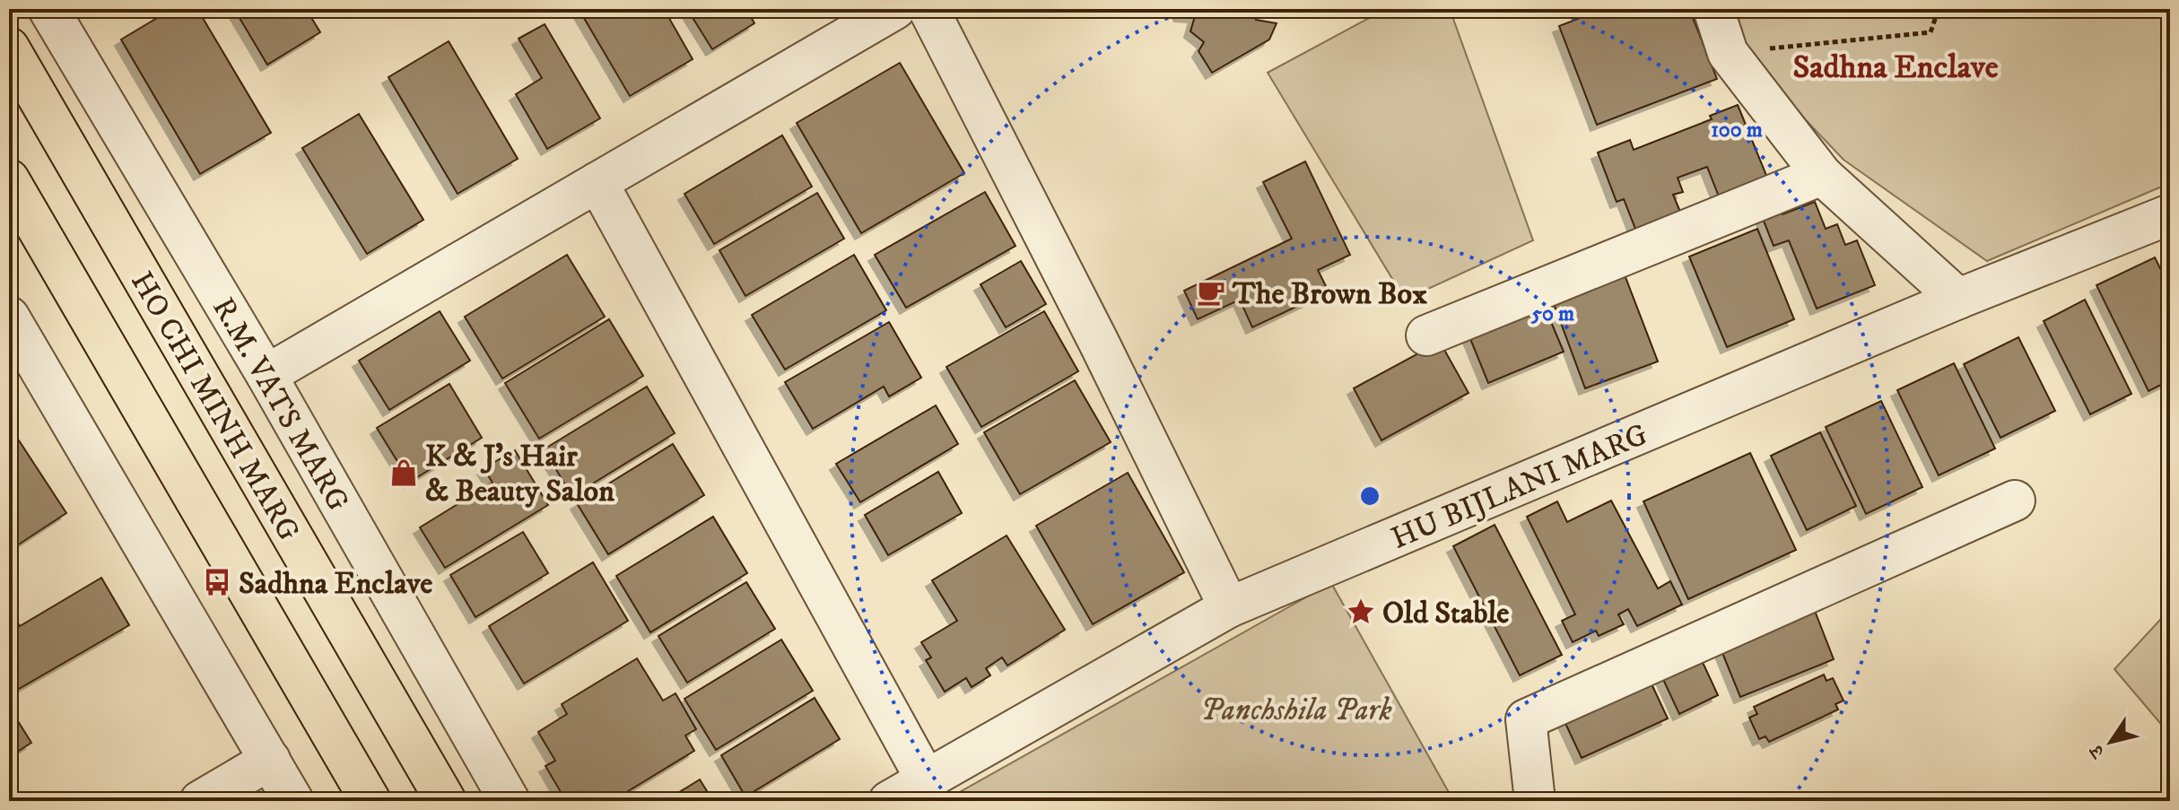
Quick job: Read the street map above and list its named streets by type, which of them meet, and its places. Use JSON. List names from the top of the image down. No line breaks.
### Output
{"streets":{"main road":["HO CHI MINH MARG"],"street":["R.M. VATS MARG","HU BIJLANI MARG"]},"districts":["Sadhna Enclave"],"parks":["Panchshila Park"],"places":{"cafe":["The Brown Box"],"shop":["K & J's Hair & Beauty Salon"],"bus stop":["Sadhna Enclave"],"place":["Old Stable"]},"north":"bottom left","rings":["100 m","50 m"]}
